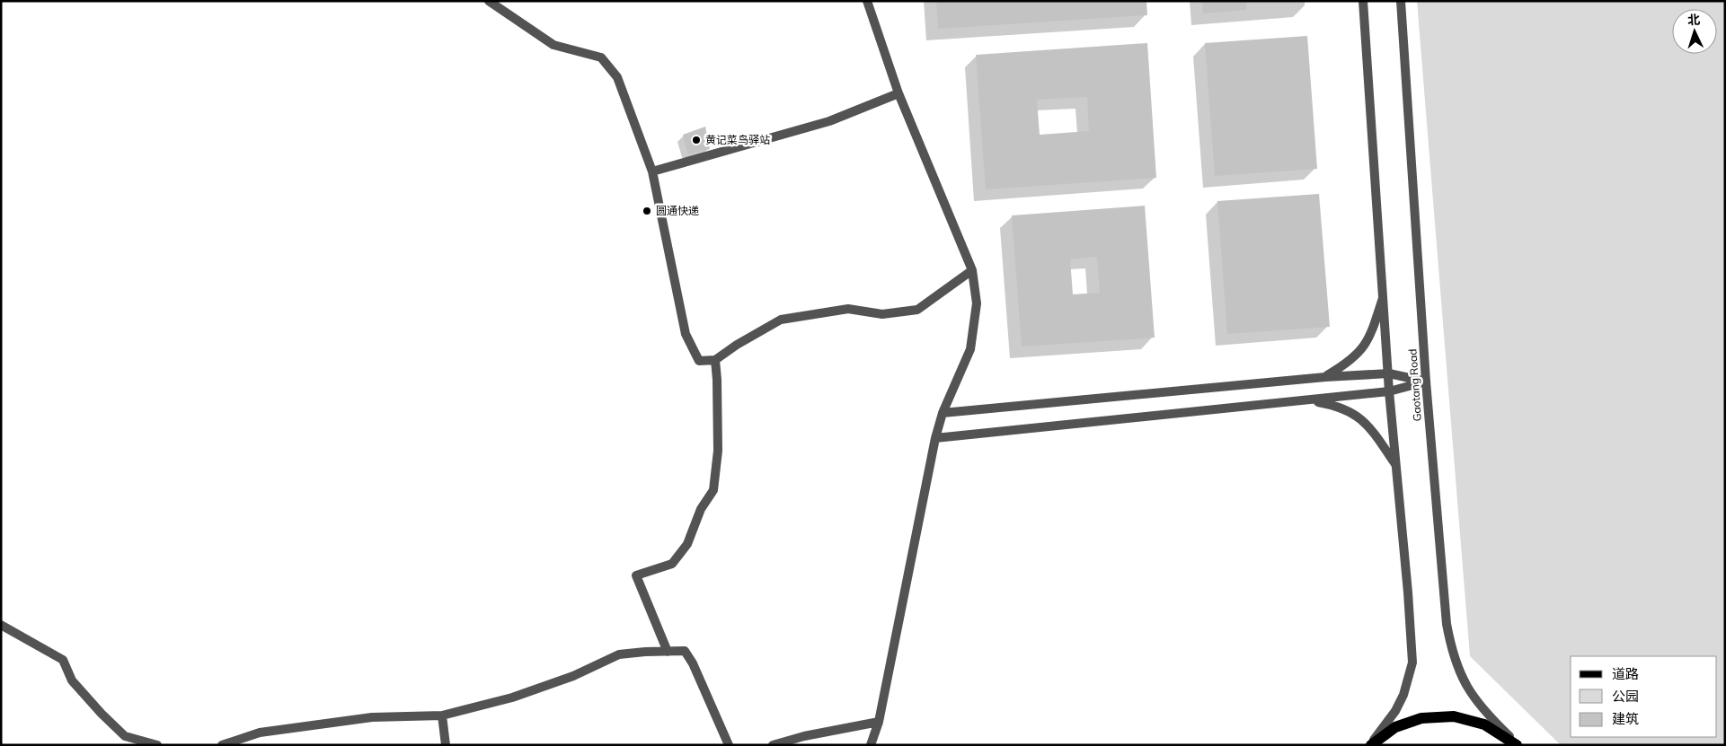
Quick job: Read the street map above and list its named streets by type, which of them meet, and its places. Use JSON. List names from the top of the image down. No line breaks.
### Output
{"streets":{"street":["Gaotang Road"]},"places":["黄记菜鸟驿站","圆通快递"],"legend":["道路","公园","建筑"],"north":"top"}
